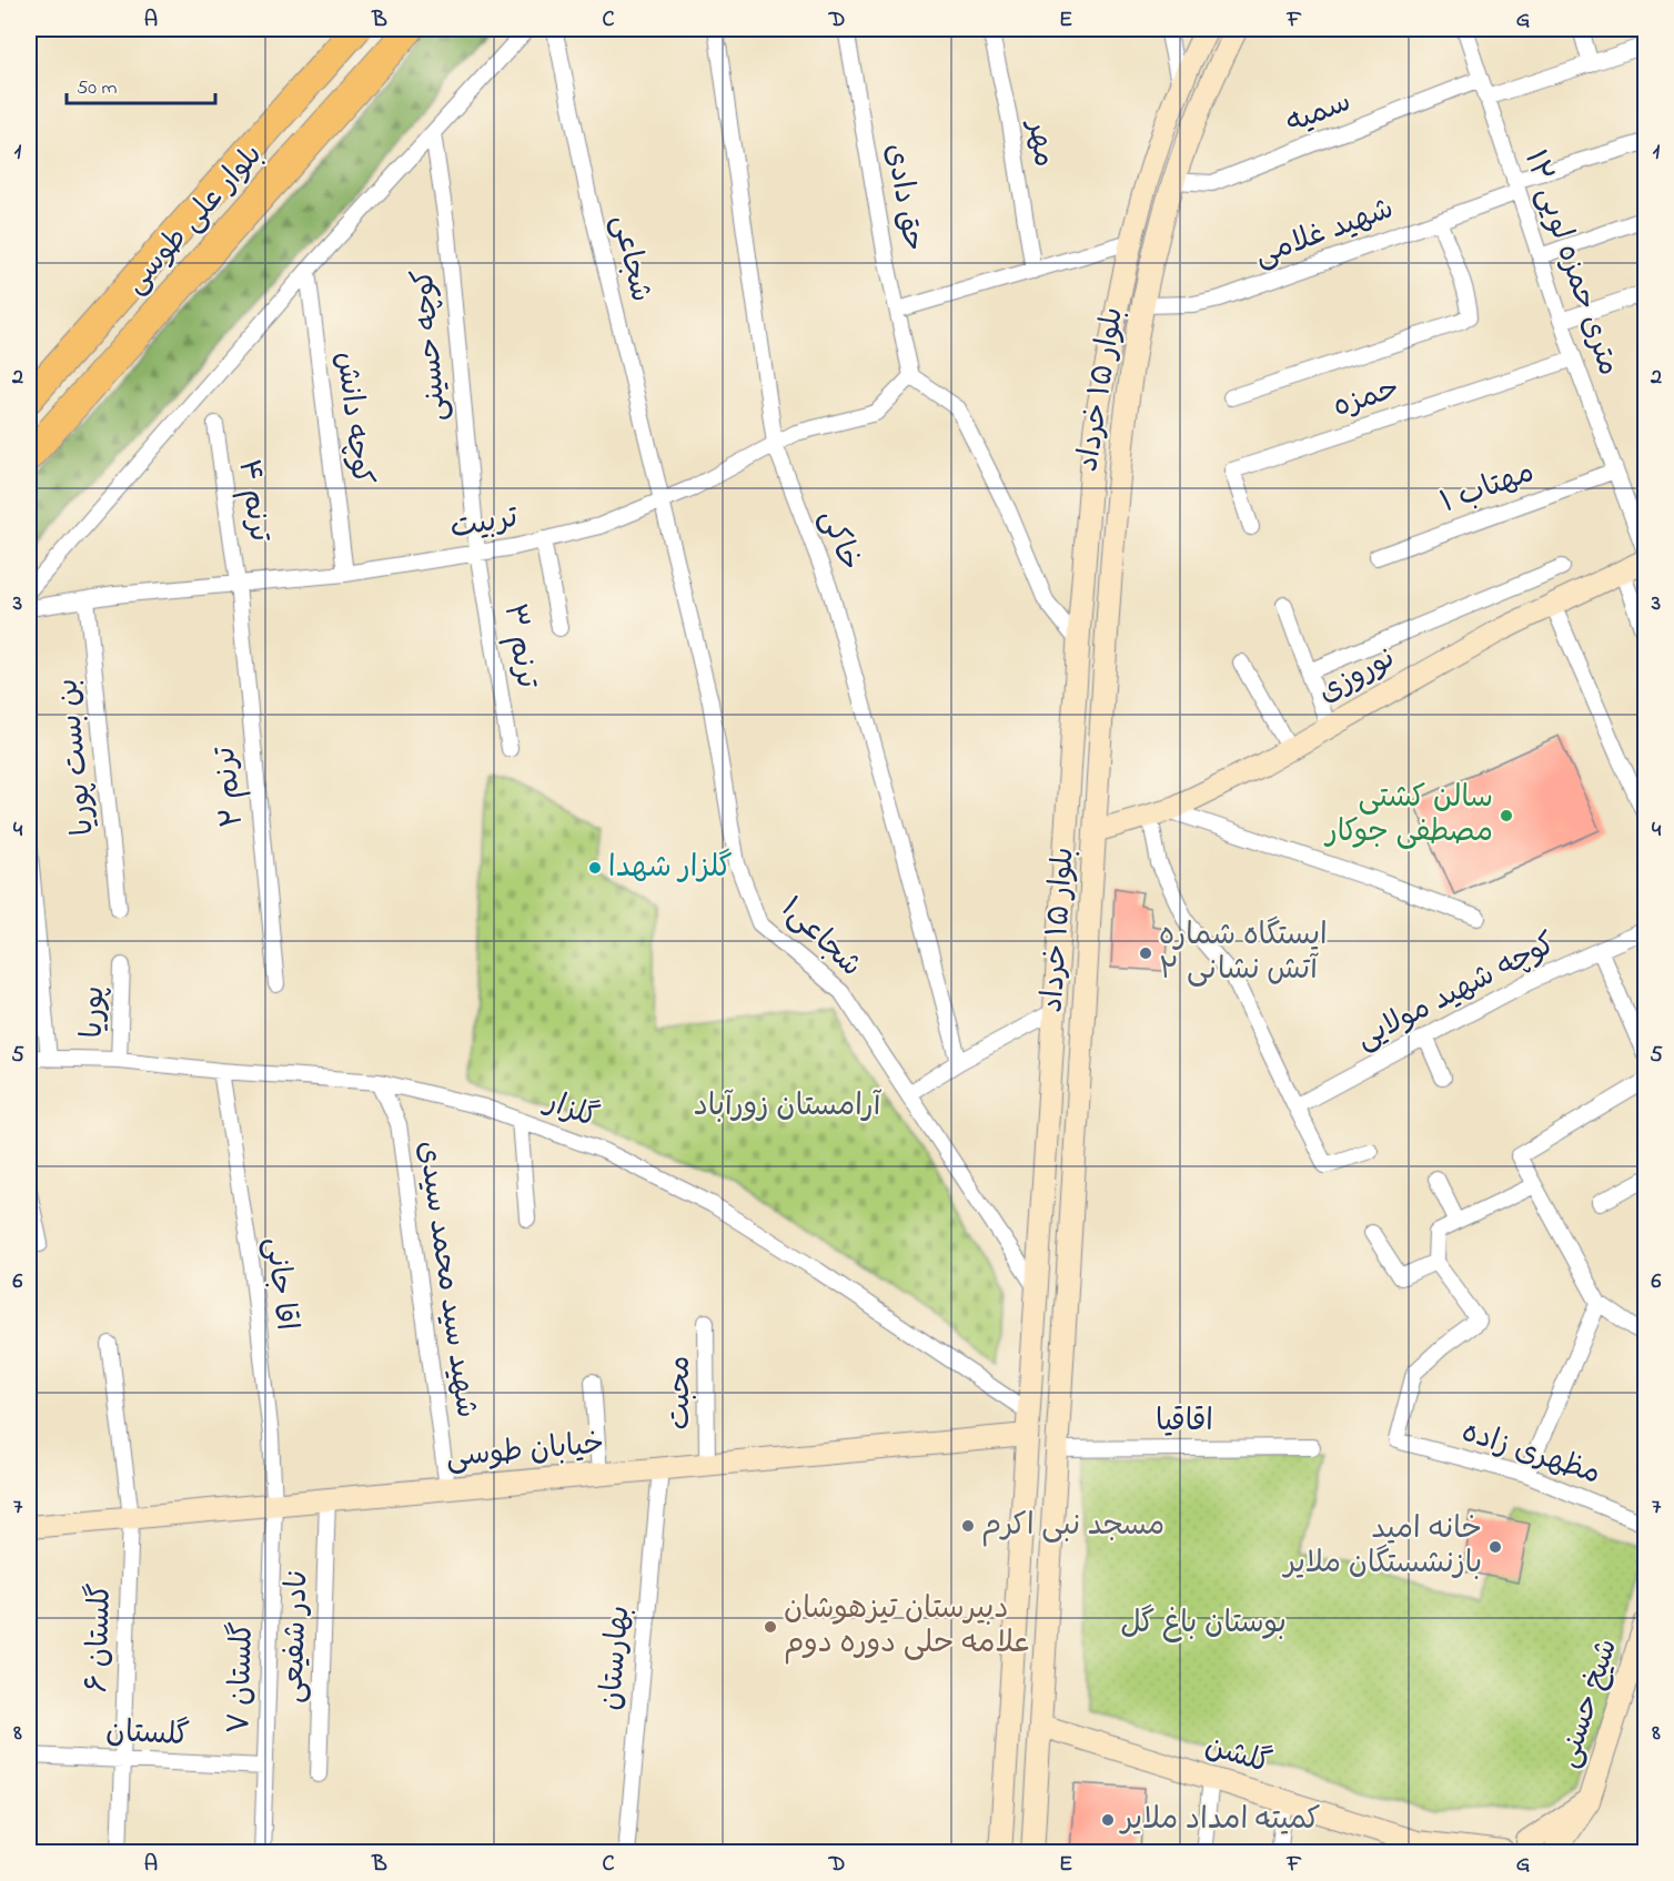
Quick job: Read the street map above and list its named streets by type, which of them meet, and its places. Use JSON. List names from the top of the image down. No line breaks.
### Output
{"streets":{"highway":["بلوار علی طوسی"],"main road":["بلوار ۱۵ خرداد","نوروزی","خیابان طوسی","شیخ حسنی","گلشن"],"street":["سمیه","مهر","حق دادی","شهید غلامی","شجاعی","۱۲ متری حمزه لویی","کوچه حسینی","حمزه","کوچه دانش","مهتاب ۱","ترنم ۴","تربیت","خاکی","ترنم ۳","بن بست پوریا","ترنم ۲","شجاعی۱","کوچه شهید مولایی","پوریا","گلزار","شهید سید محمد سیدی","اقا جانی","محبت","اقاقیا","مظهری زاده","نادر شفیعی","گلستان ۶","بهارستان","گلستان ۷","گلستان"]},"crossings":[["سمیه","۱۲ متری حمزه لویی"],["سمیه","بلوار ۱۵ خرداد"],["حق دادی","تربیت"],["شهید غلامی","۱۲ متری حمزه لویی"],["شهید غلامی","بلوار ۱۵ خرداد"],["شجاعی","تربیت"],["شجاعی","شجاعی۱"],["۱۲ متری حمزه لویی","حمزه"],["۱۲ متری حمزه لویی","مهتاب ۱"],["کوچه حسینی","تربیت"],["کوچه حسینی","ترنم ۳"],["بلوار ۱۵ خرداد","نوروزی"],["بلوار ۱۵ خرداد","شجاعی۱"],["بلوار ۱۵ خرداد","گلزار"],["بلوار ۱۵ خرداد","اقاقیا"],["بلوار ۱۵ خرداد","خیابان طوسی"],["بلوار ۱۵ خرداد","گلشن"],["کوچه دانش","تربیت"],["ترنم ۴","تربیت"],["ترنم ۴","ترنم ۲"],["تربیت","خاکی"],["تربیت","ترنم ۳"],["تربیت","بن بست پوریا"],["تربیت","ترنم ۲"],["تربیت","شجاعی۱"],["پوریا","گلزار"],["گلزار","شهید سید محمد سیدی"],["گلزار","اقا جانی"],["شهید سید محمد سیدی","خیابان طوسی"],["اقا جانی","خیابان طوسی"],["اقا جانی","گلستان ۷"],["محبت","خیابان طوسی"],["خیابان طوسی","نادر شفیعی"],["خیابان طوسی","گلستان ۶"],["خیابان طوسی","بهارستان"],["خیابان طوسی","گلستان ۷"],["گلستان ۶","گلستان"],["گلستان ۷","گلستان"]],"parks":["آرامستان زورآباد","بوستان باغ گل"],"places":["سالن کشتی مصطفی جوکار","گلزار شهدا","ایستگاه شماره ۲ آتش نشانی","مسجد نبی اکرم","خانه امید بازنشستگان ملایر","دبیرستان تیزهوشان علامه حلی دوره دوم","کمیته امداد ملایر"],"scale_bar":"50 m","grid":{"columns":["A","B","C","D","E","F","G"],"rows":["1","2","3","4","5","6","7","8"]}}
